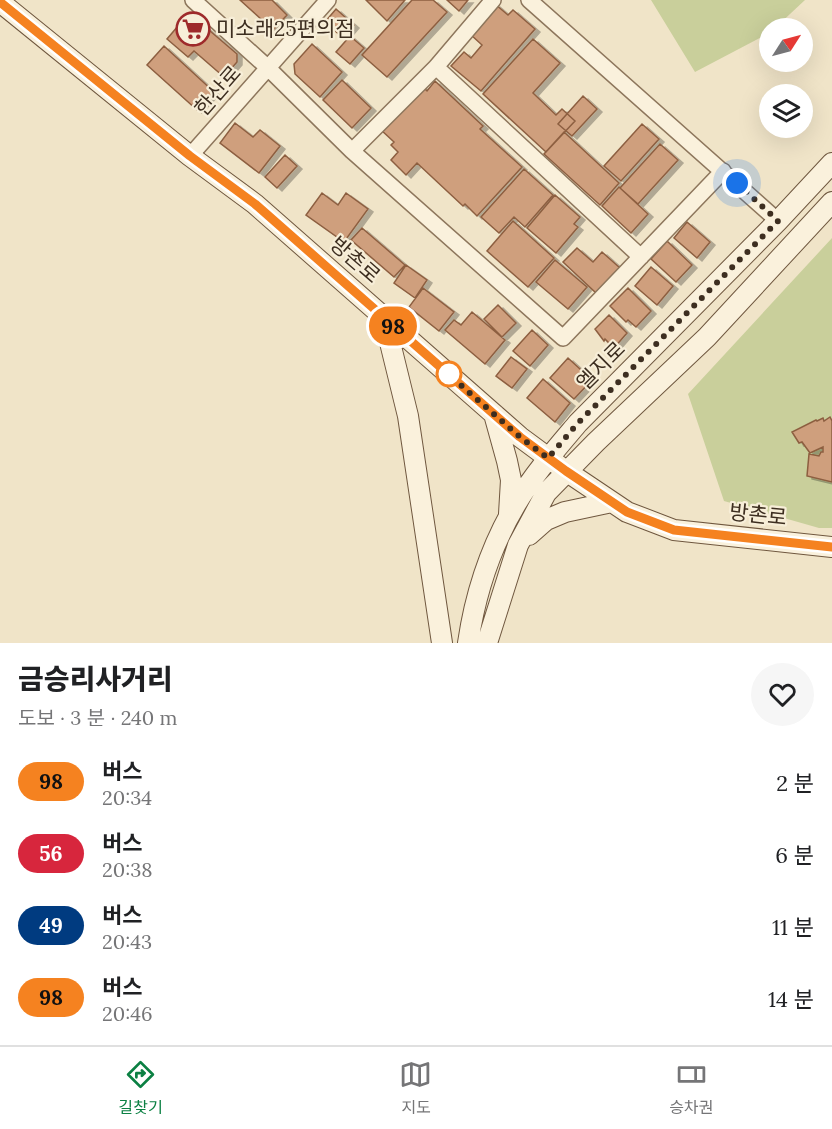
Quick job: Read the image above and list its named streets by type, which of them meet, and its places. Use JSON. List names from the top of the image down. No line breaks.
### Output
{"streets":{"main road":["방촌로","엘지로"],"street":["한산로"]},"crossings":[["한산로","방촌로"],["방촌로","엘지로"]],"places":{"supermarket":["미소래25편의점"]},"lines":["bus line 98"],"north":"top right","page":{"on_map":"98","heading":["금승리사거리","도보 · 3 분 · 240 m"],"list":[{"mark":"98","name":"버스","note":"20:34","value":"2 분"},{"mark":"56","name":"버스","note":"20:38","value":"6 분"},{"mark":"49","name":"버스","note":"20:43","value":"11 분"},{"mark":"98","name":"버스","note":"20:46","value":"14 분"}],"tabs":["길찾기","지도","승차권"]}}
